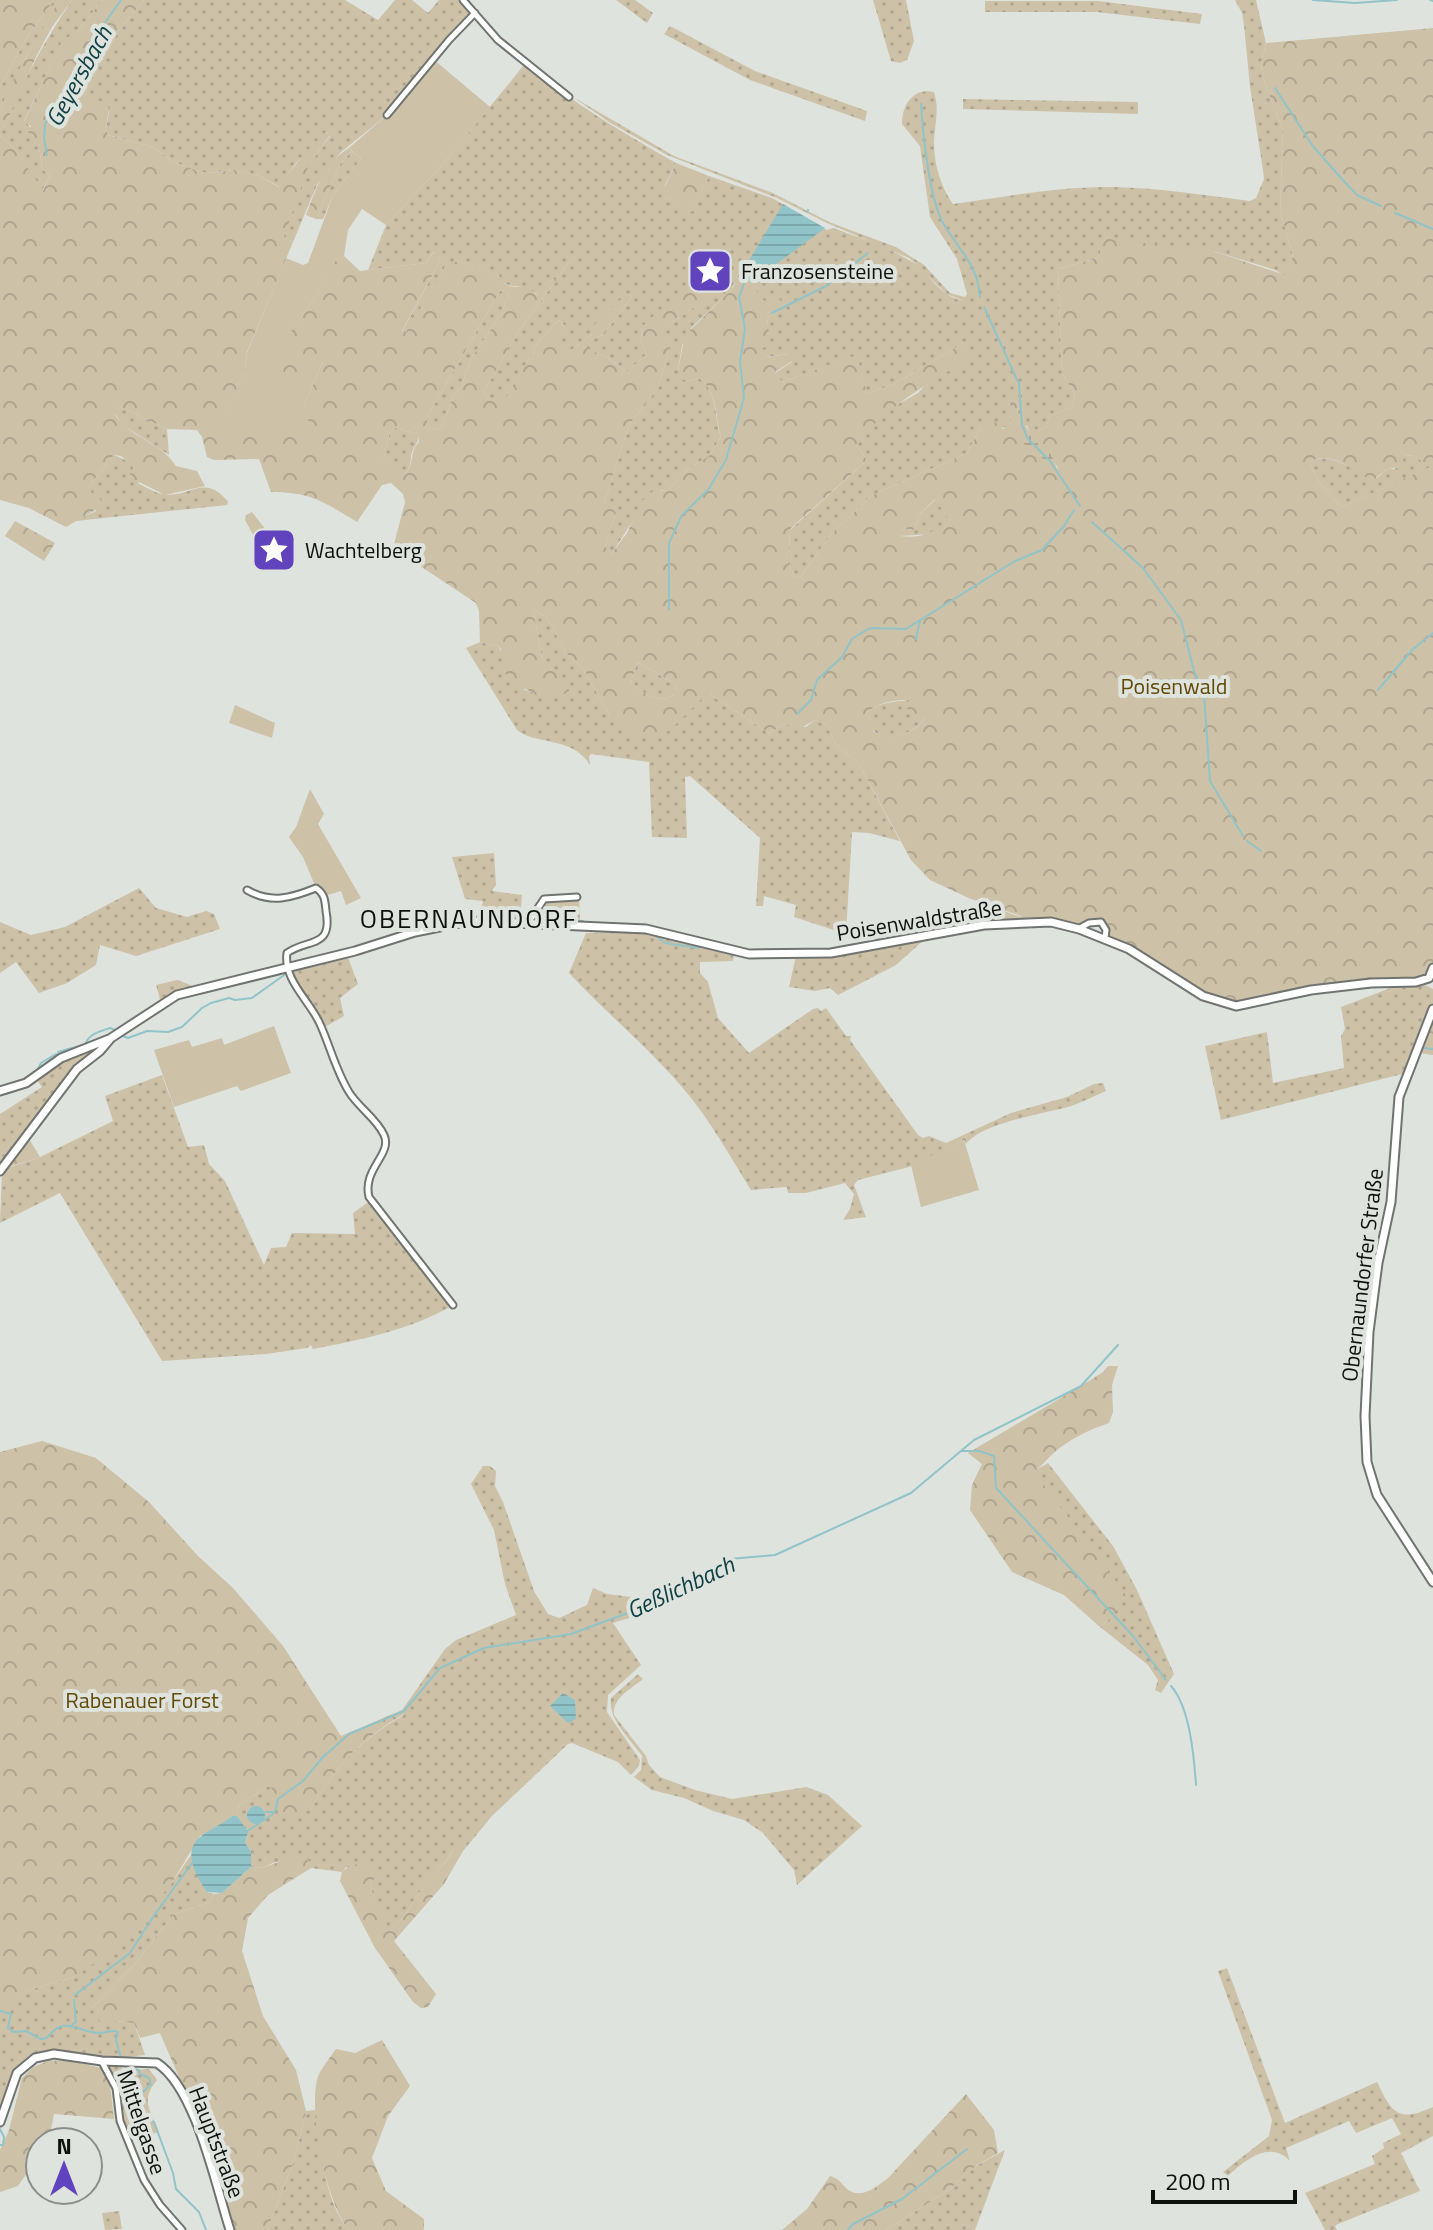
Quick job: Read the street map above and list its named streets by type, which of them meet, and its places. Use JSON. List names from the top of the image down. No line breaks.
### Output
{"streets":{"street":["Poisenwaldstraße","Obernaundorfer Straße","Mittelgasse","Hauptstraße"]},"crossings":[["Mittelgasse","Hauptstraße"]],"districts":["OBERNAUNDORF"],"water":["Geyersbach","Geßlichbach"],"parks":["Poisenwald","Rabenauer Forst"],"places":{"place":["Franzosensteine","Wachtelberg"]},"scale_bar":"200 m","north":"top"}
